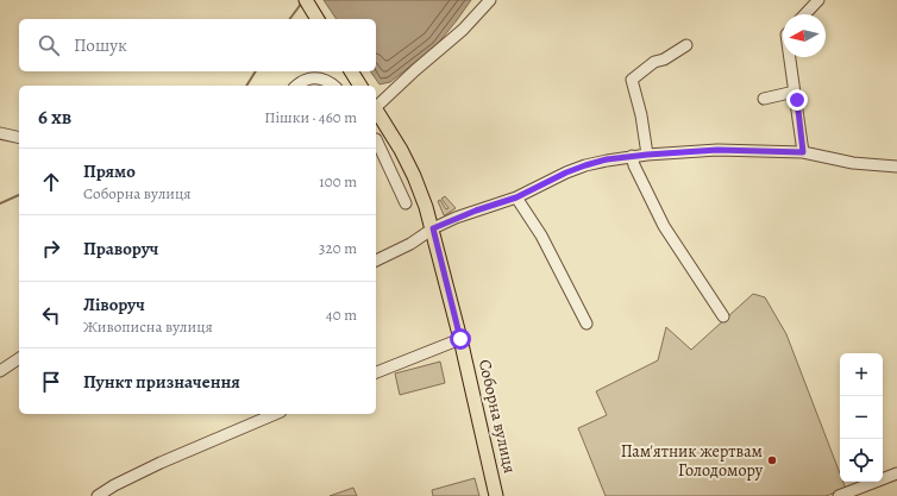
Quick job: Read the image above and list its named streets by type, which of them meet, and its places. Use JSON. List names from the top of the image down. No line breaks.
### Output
{"streets":{"main road":["Соборна вулиця"]},"places":["Пам'ятник жертвам Голодомору"],"north":"left","page":{"search":"Пошук","heading":["6 хв","Пішки · 460 m"],"list":[["Прямо","Соборна вулиця","100 m"],["Праворуч","320 m"],["Ліворуч","Живописна вулиця","40 m"],"Пункт призначення"],"map_buttons":["+","−"]}}
